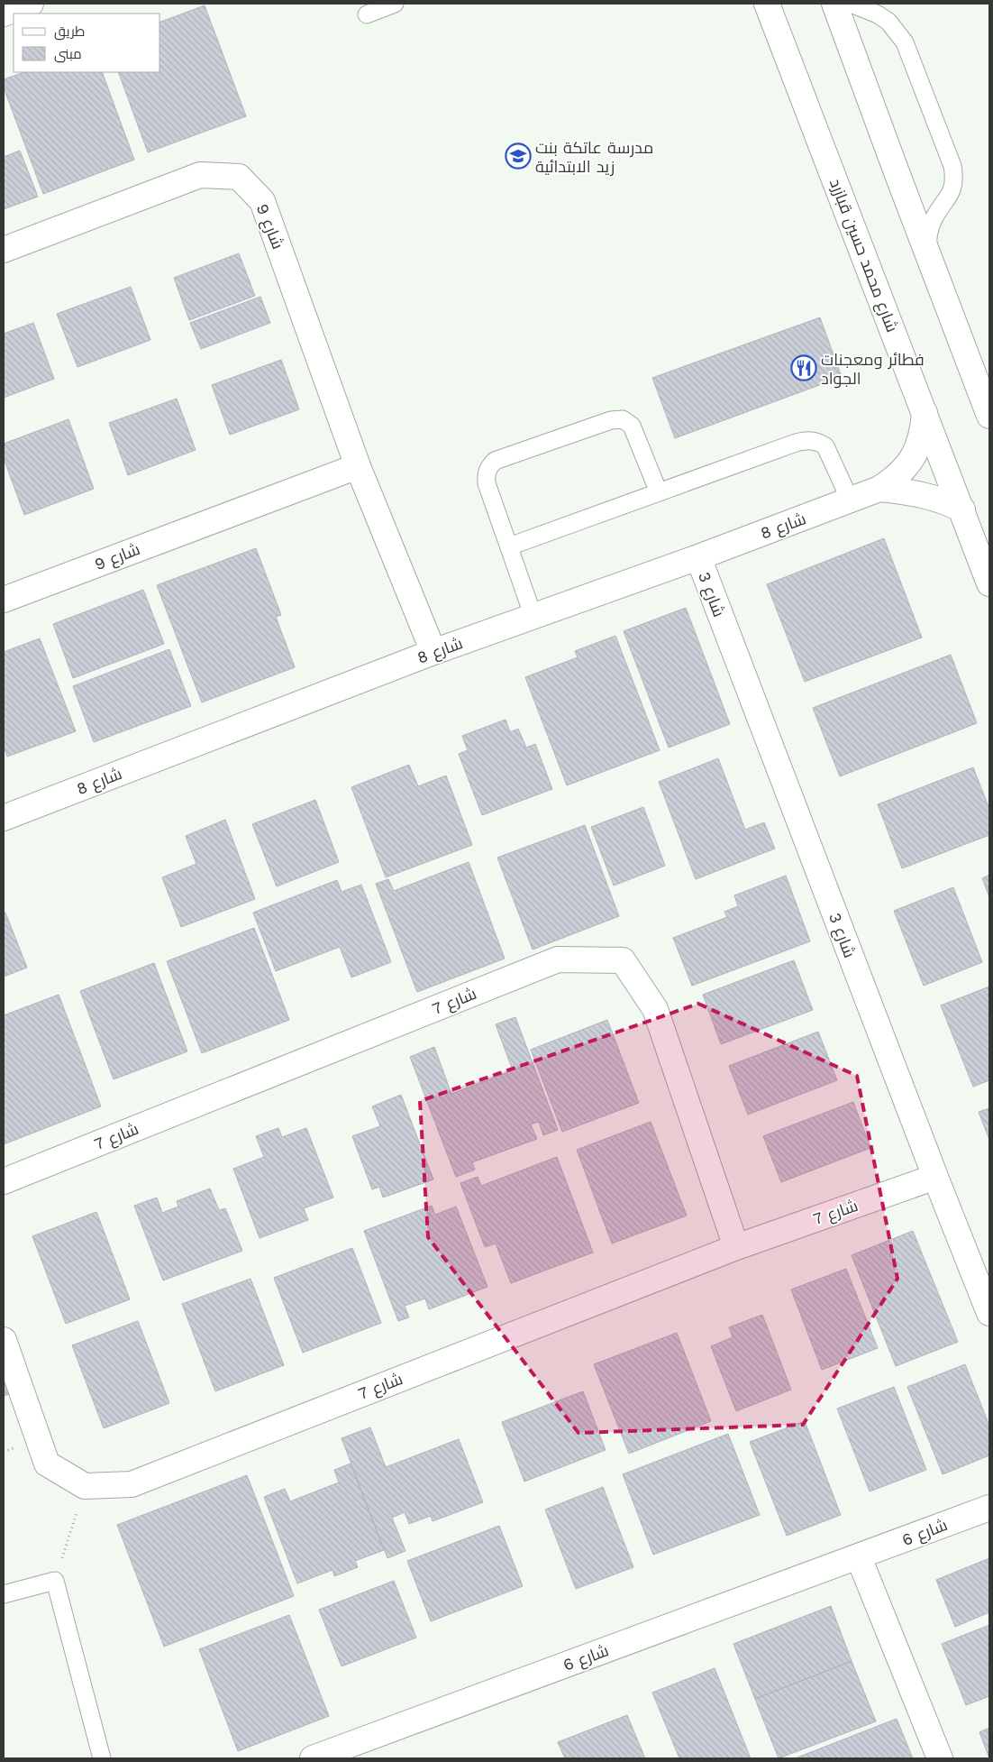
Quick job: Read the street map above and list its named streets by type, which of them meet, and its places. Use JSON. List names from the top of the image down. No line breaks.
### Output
{"streets":{"street":["شارع 9","شارع محمد حسين قبازرد","شارع 8","شارع 3","شارع 7","شارع 6"]},"crossings":[["شارع 9","شارع 8"],["شارع محمد حسين قبازرد","شارع 8"],["شارع 8","شارع 3"],["شارع 3","شارع 7"]],"places":{"school or university":["مدرسة عاتكة بنت زيد الابتدائية"],"restaurant":["فطائر ومعجنات الجواد"]},"legend":["طريق","مبنى"]}
